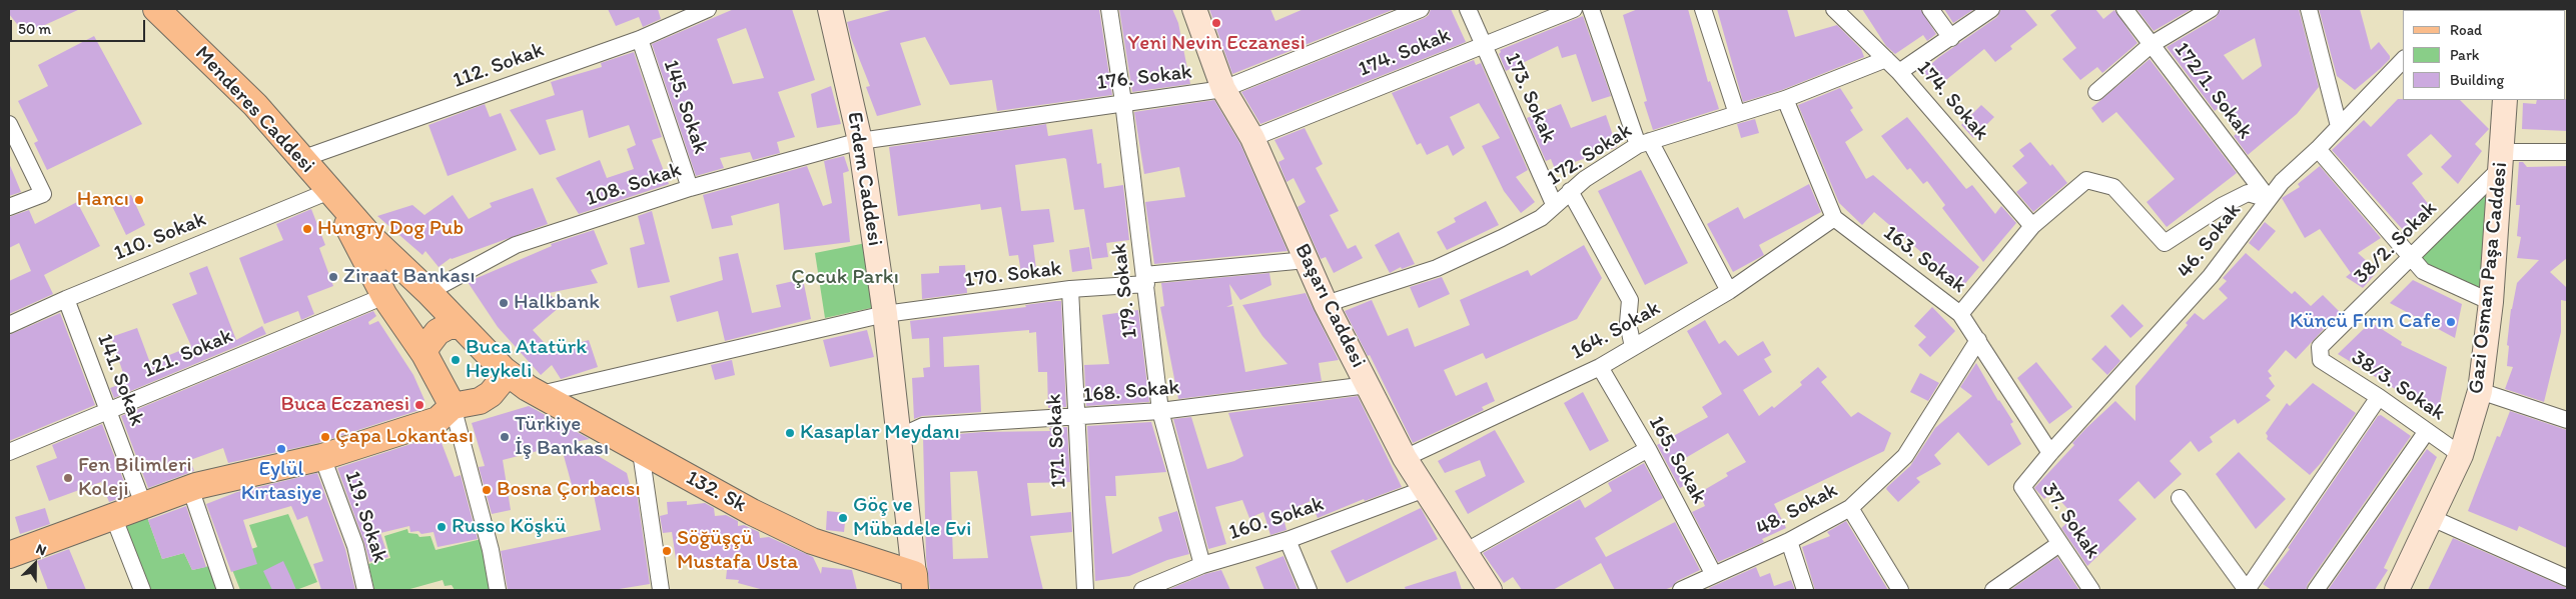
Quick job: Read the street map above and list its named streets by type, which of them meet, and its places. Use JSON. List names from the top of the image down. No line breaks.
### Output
{"streets":{"main road":["Menderes Caddesi","Erdem Caddesi","Gazi Osman Paşa Caddesi","Başarı Caddesi","132. Sk"],"street":["174. Sokak","112. Sokak","176. Sokak","172/1. Sokak","173. Sokak","145. Sokak","172. Sokak","108. Sokak","110. Sokak","46. Sokak","38/2. Sokak","163. Sokak","170. Sokak","179. Sokak","164. Sokak","121. Sokak","141. Sokak","38/3. Sokak","168. Sokak","171. Sokak","165. Sokak","48. Sokak","119. Sokak","160. Sokak","37. Sokak"]},"crossings":[["174. Sokak","173. Sokak"],["174. Sokak","172. Sokak"],["174. Sokak","Başarı Caddesi"],["112. Sokak","145. Sokak"],["112. Sokak","Menderes Caddesi"],["176. Sokak","Erdem Caddesi"],["176. Sokak","108. Sokak"],["176. Sokak","179. Sokak"],["176. Sokak","Başarı Caddesi"],["172/1. Sokak","46. Sokak"],["173. Sokak","172. Sokak"],["145. Sokak","108. Sokak"],["Menderes Caddesi","108. Sokak"],["Menderes Caddesi","110. Sokak"],["Menderes Caddesi","121. Sokak"],["Menderes Caddesi","132. Sk"],["172. Sokak","Başarı Caddesi"],["Erdem Caddesi","108. Sokak"],["Erdem Caddesi","170. Sokak"],["Erdem Caddesi","168. Sokak"],["Erdem Caddesi","132. Sk"],["110. Sokak","141. Sokak"],["46. Sokak","163. Sokak"],["46. Sokak","37. Sokak"],["38/2. Sokak","Gazi Osman Paşa Caddesi"],["38/2. Sokak","38/3. Sokak"],["163. Sokak","164. Sokak"],["163. Sokak","48. Sokak"],["163. Sokak","37. Sokak"],["170. Sokak","179. Sokak"],["170. Sokak","Başarı Caddesi"],["170. Sokak","171. Sokak"],["170. Sokak","132. Sk"],["Gazi Osman Paşa Caddesi","38/3. Sokak"],["179. Sokak","168. Sokak"],["179. Sokak","160. Sokak"],["Başarı Caddesi","164. Sokak"],["Başarı Caddesi","168. Sokak"],["Başarı Caddesi","160. Sokak"],["164. Sokak","165. Sokak"],["121. Sokak","141. Sokak"],["168. Sokak","171. Sokak"],["165. Sokak","48. Sokak"]],"parks":["Çocuk Parkı"],"places":["Yeni Nevin Eczanesi","Hancı","Hungry Dog Pub","Ziraat Bankası","Halkbank","Küncü Fırın Cafe","Buca Atatürk Heykeli","Buca Eczanesi","Kasaplar Meydanı","Çapa Lokantası","Türkiye İş Bankası","Eylül Kırtasiye","Fen Bilimleri Koleji","Bosna Çorbacısı","Göç ve Mübadele Evi","Russo Köşkü","Söğüşçü Mustafa Usta"],"legend":["Road","Park","Building"],"scale_bar":"50 m","north":"top right"}
